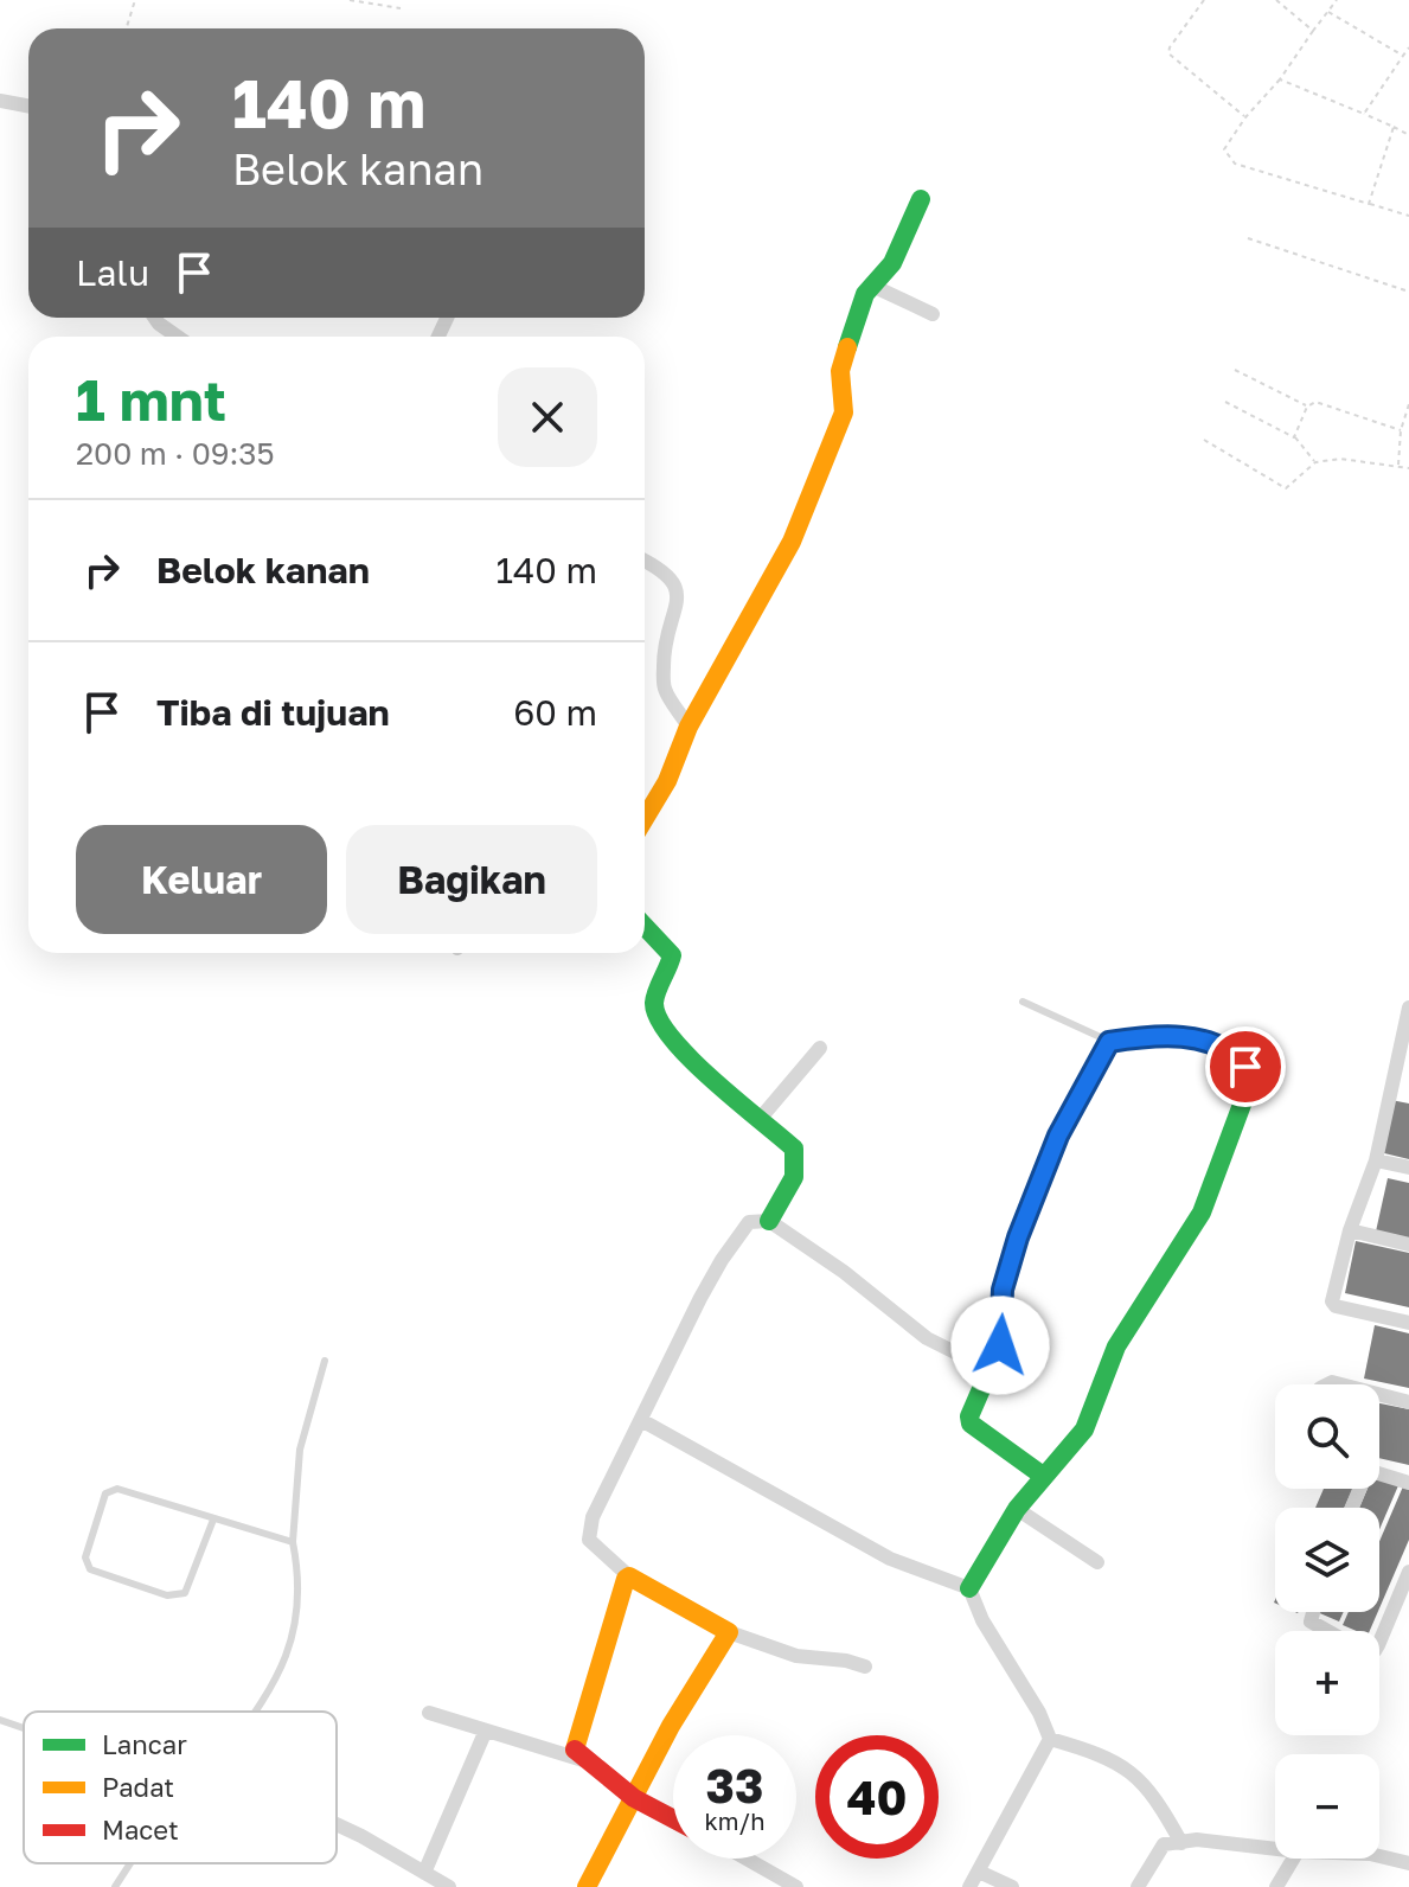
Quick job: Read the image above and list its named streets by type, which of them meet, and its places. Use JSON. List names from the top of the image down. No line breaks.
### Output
{"legend":["Lancar","Padat","Macet"],"page":{"turn":["140 m","Belok kanan"],"then":"Lalu","heading":["1 mnt","200 m · 09:35"],"list":[{"name":"Belok kanan","value":"140 m"},{"name":"Tiba di tujuan","value":"60 m"}],"buttons":["Keluar","Bagikan"],"map_buttons":["+","−"],"speed":"33 km/h","limit":"40"}}
